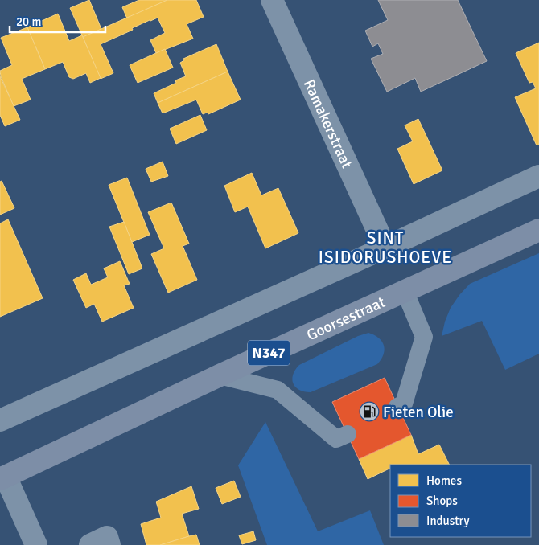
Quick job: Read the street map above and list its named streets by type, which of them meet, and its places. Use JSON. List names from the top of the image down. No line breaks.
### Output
{"streets":{"main road":["Goorsestraat","N347"],"street":["Ramakerstraat"]},"districts":["SINT ISIDORUSHOEVE"],"places":{"fuel station":["Fieten Olie"]},"legend":["Homes","Shops","Industry"],"scale_bar":"20 m"}
